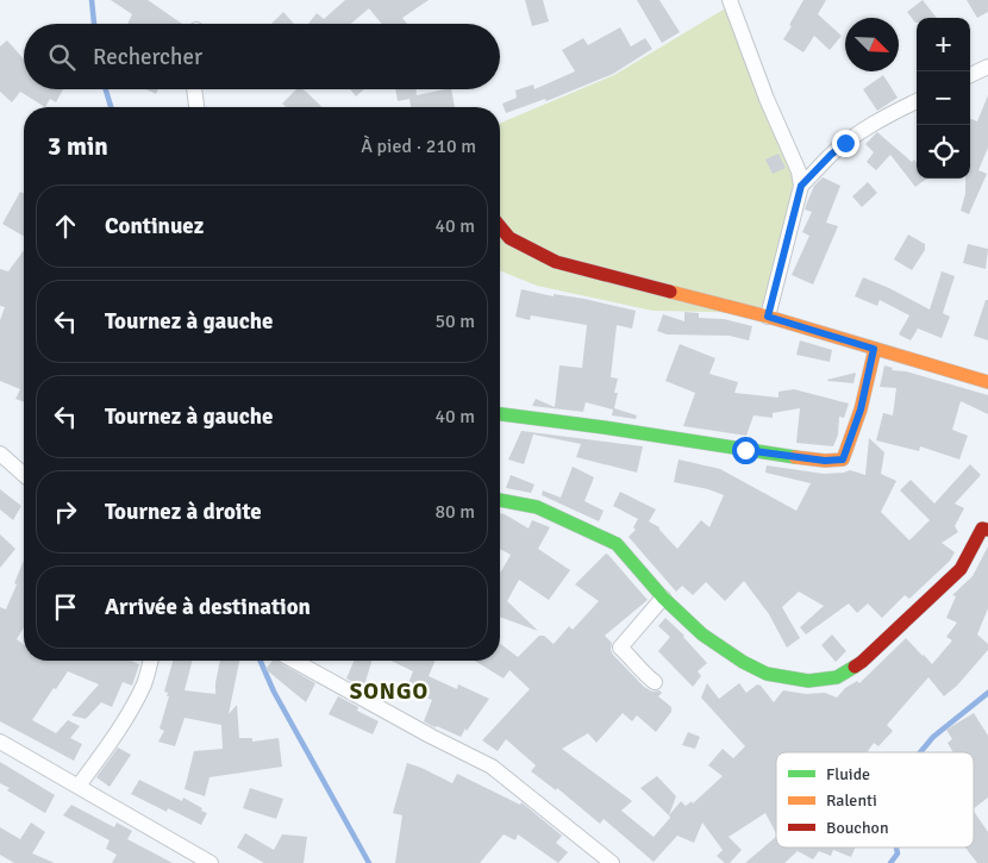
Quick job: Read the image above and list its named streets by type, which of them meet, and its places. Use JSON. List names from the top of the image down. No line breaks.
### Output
{"districts":["SONGO"],"legend":["Fluide","Ralenti","Bouchon"],"north":"bottom right","page":{"map_buttons":["+","−"],"search":"Rechercher","heading":["3 min","À pied · 210 m"],"list":[["Continuez","40 m"],["Tournez à gauche","50 m"],["Tournez à gauche","40 m"],["Tournez à droite","80 m"],"Arrivée à destination"]}}
